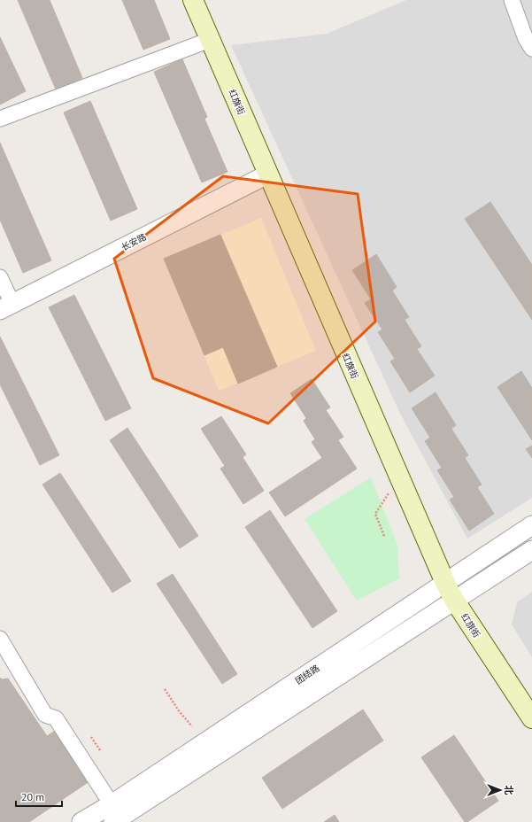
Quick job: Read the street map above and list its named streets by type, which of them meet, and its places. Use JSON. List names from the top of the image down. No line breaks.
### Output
{"streets":{"main road":["红旗街"],"street":["长安路","团结路"]},"crossings":[["红旗街","长安路"],["红旗街","团结路"]],"scale_bar":"20 m","north":"right"}
